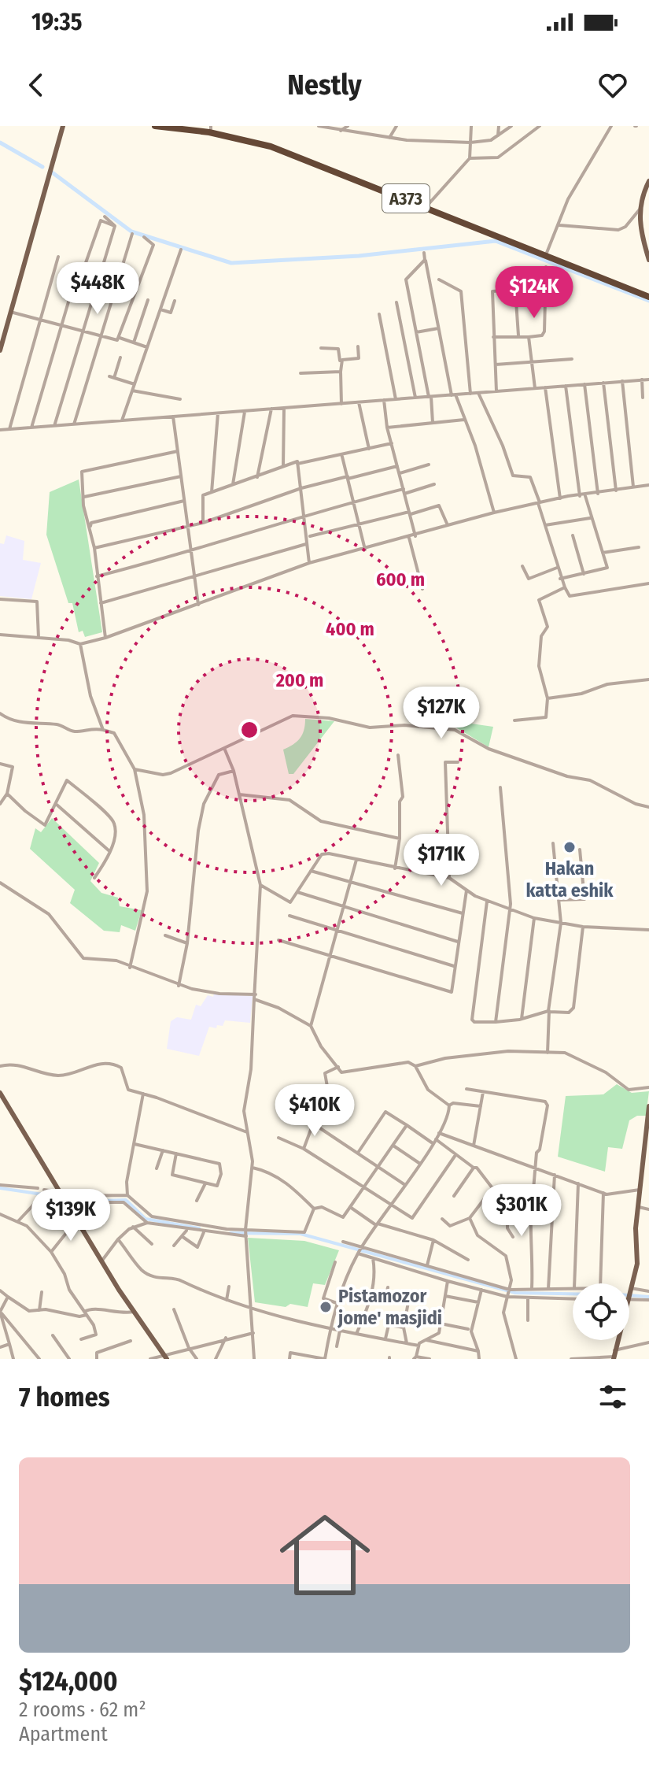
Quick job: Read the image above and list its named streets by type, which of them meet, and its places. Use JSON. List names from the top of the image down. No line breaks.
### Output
{"streets":{"highway":["A373"]},"places":["Hakan katta eshik","Pistamozor jome' masjidi"],"page":{"status":"19:35","header":"Nestly","price":["$448K","$124K","$127K","$171K","$410K","$301K","$139K"],"heading":"7 homes","list":[{"name":"$124,000","note":"2 rooms · 62 m² · Apartment"}]},"rings":["600 m","400 m","200 m"]}
